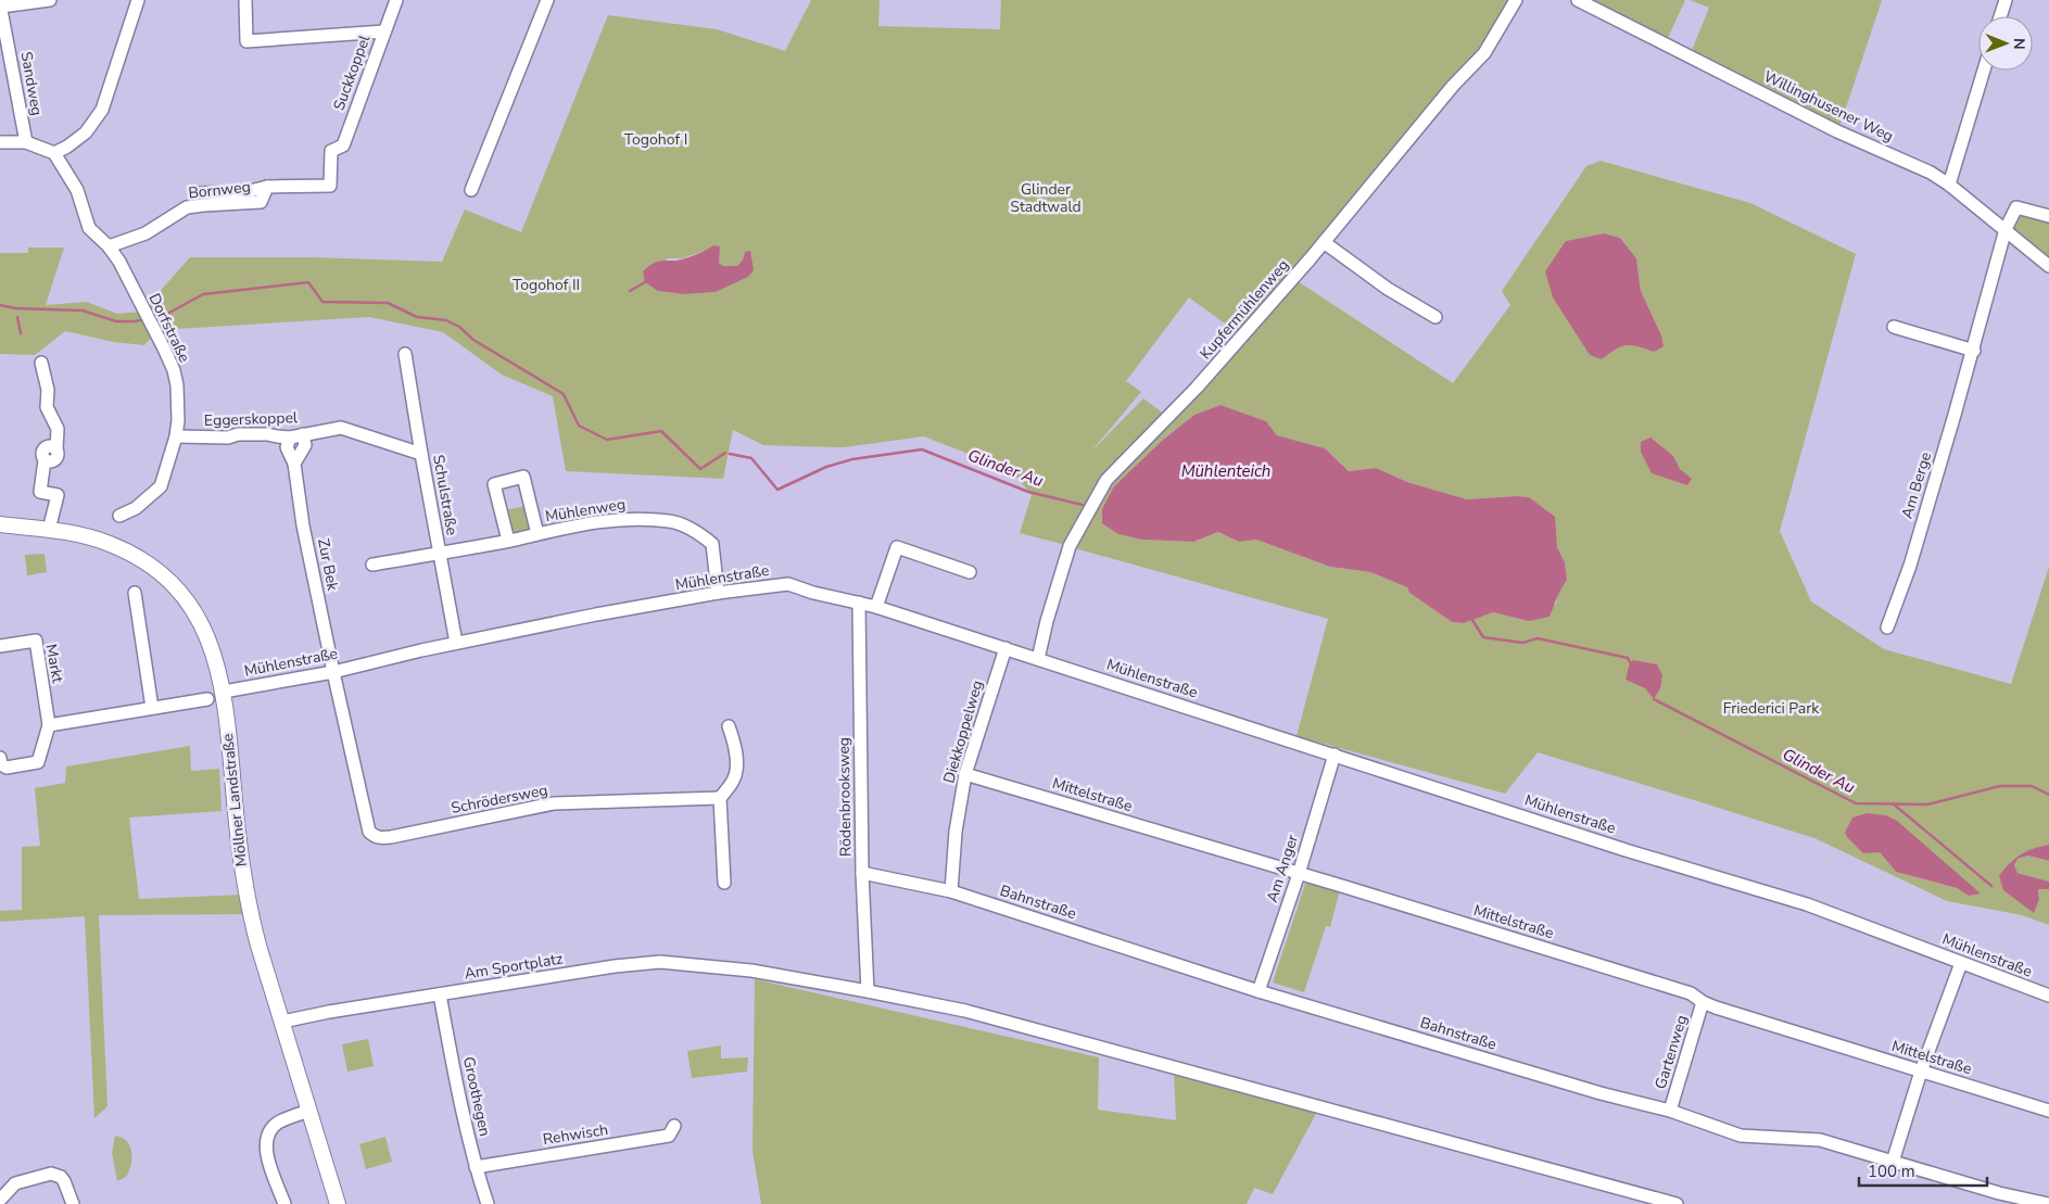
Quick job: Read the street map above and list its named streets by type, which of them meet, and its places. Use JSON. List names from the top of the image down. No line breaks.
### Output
{"streets":{"main road":["Möllner Landstraße"],"street":["Suckkoppel","Sandweg","Willinghusener Weg","Bornweg","Kupfermühlenweg","Dorfstraße","Eggerskoppel","Am Berge","Schulstraße","Mühlenweg","Zur Bek","Mühlenstraße","Markt","Diekkoppelweg","Mittelstraße","Rödenbrooksweg","Schrödersweg","Am Anger","Bahnstraße","Am Sportplatz","Gartenweg","Groothegen","Rehwisch"]},"crossings":[["Suckkoppel","Bornweg"],["Willinghusener Weg","Am Berge"],["Bornweg","Dorfstraße"],["Kupfermühlenweg","Mühlenstraße"],["Dorfstraße","Eggerskoppel"],["Eggerskoppel","Schulstraße"],["Eggerskoppel","Zur Bek"],["Schulstraße","Mühlenweg"],["Schulstraße","Mühlenstraße"],["Mühlenweg","Mühlenstraße"],["Zur Bek","Mühlenstraße"],["Zur Bek","Schrödersweg"],["Mühlenstraße","Diekkoppelweg"],["Mühlenstraße","Rödenbrooksweg"],["Mühlenstraße","Schrödersweg"],["Mühlenstraße","Möllner Landstraße"],["Mühlenstraße","Am Anger"],["Diekkoppelweg","Mittelstraße"],["Diekkoppelweg","Bahnstraße"],["Mittelstraße","Am Anger"],["Mittelstraße","Gartenweg"],["Rödenbrooksweg","Bahnstraße"],["Rödenbrooksweg","Am Sportplatz"],["Möllner Landstraße","Am Sportplatz"],["Am Anger","Bahnstraße"],["Bahnstraße","Gartenweg"],["Am Sportplatz","Groothegen"],["Groothegen","Rehwisch"]],"water":["Glinder Au","Mühlenteich"],"parks":["Togohof I","Glinder Stadtwald","Togohof II","Friederici Park"],"scale_bar":"100 m","north":"right"}
